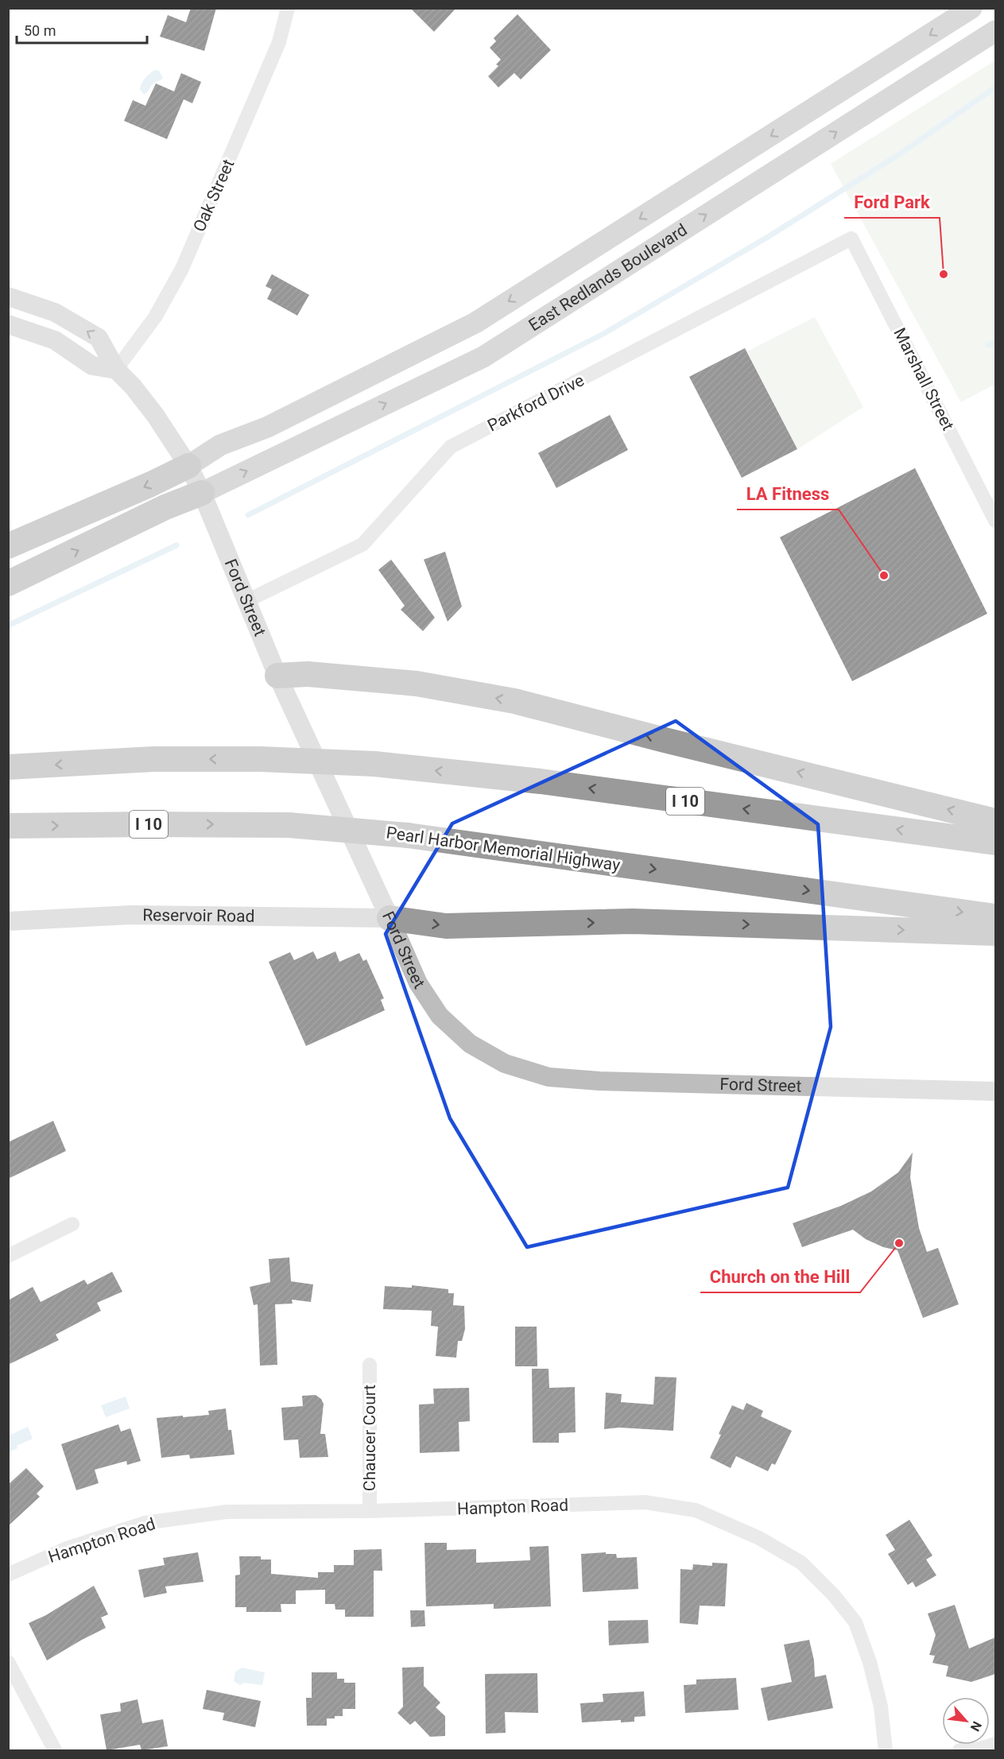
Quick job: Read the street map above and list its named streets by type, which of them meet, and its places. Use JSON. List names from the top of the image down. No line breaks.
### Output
{"streets":{"highway":["I 10","Pearl Harbor Memorial Highway"],"main road":["East Redlands Boulevard","Ford Street","Reservoir Road"],"street":["Oak Street","Marshall Street","Parkford Drive","Chaucer Court","Hampton Road"]},"crossings":[["Oak Street","Ford Street"],["East Redlands Boulevard","Ford Street"],["Marshall Street","Parkford Drive"],["Parkford Drive","Ford Street"],["Ford Street","Reservoir Road"],["Chaucer Court","Hampton Road"]],"places":["Ford Park","LA Fitness","Church on the Hill"],"scale_bar":"50 m","north":"bottom right"}
